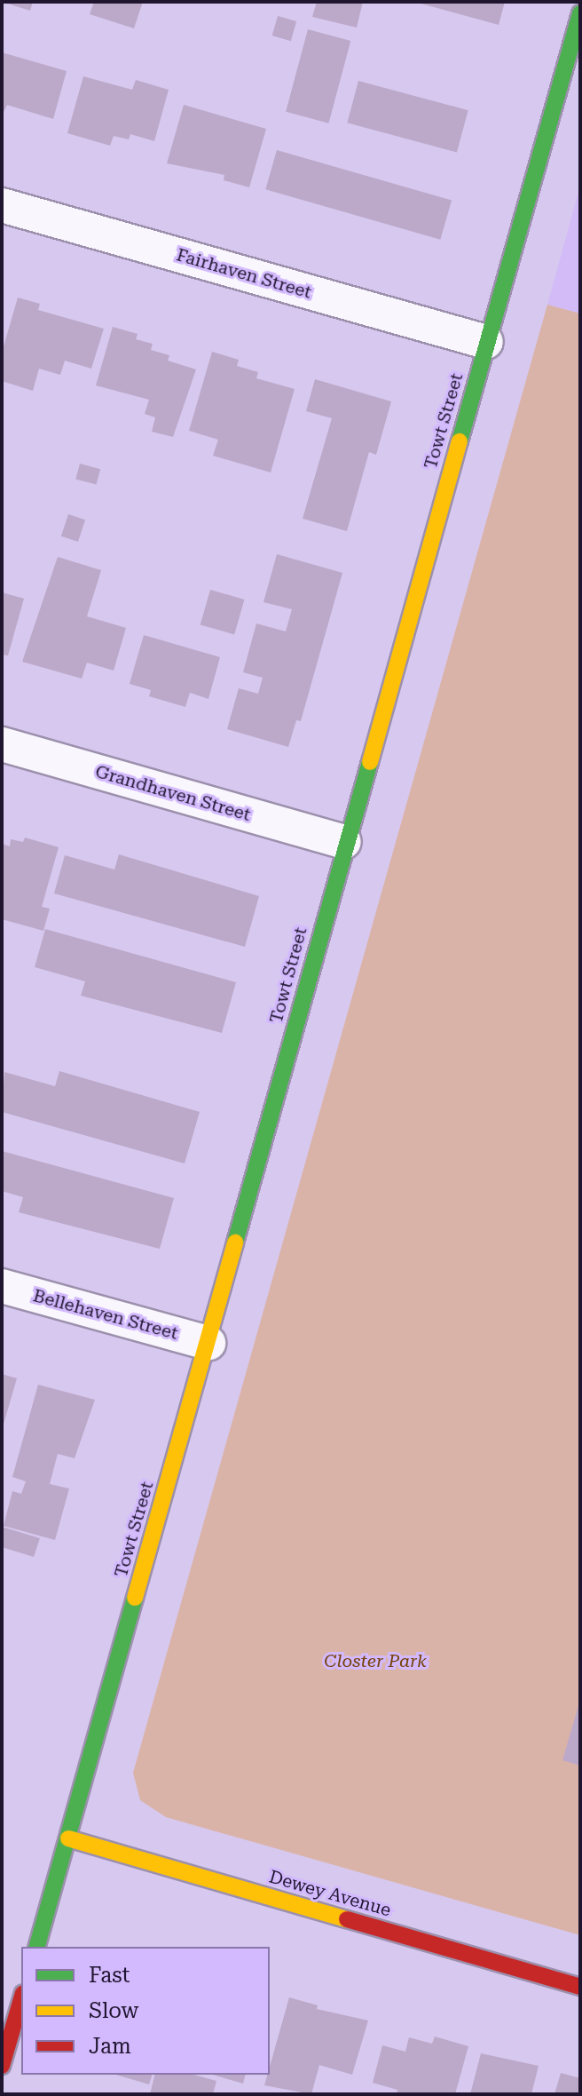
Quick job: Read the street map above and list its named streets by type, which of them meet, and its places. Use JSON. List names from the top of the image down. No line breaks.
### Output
{"streets":{"street":["Fairhaven Street","Towt Street","Grandhaven Street","Bellehaven Street","Dewey Avenue"]},"crossings":[["Fairhaven Street","Towt Street"],["Towt Street","Grandhaven Street"],["Towt Street","Bellehaven Street"],["Towt Street","Dewey Avenue"]],"parks":["Closter Park"],"legend":["Fast","Slow","Jam"]}
